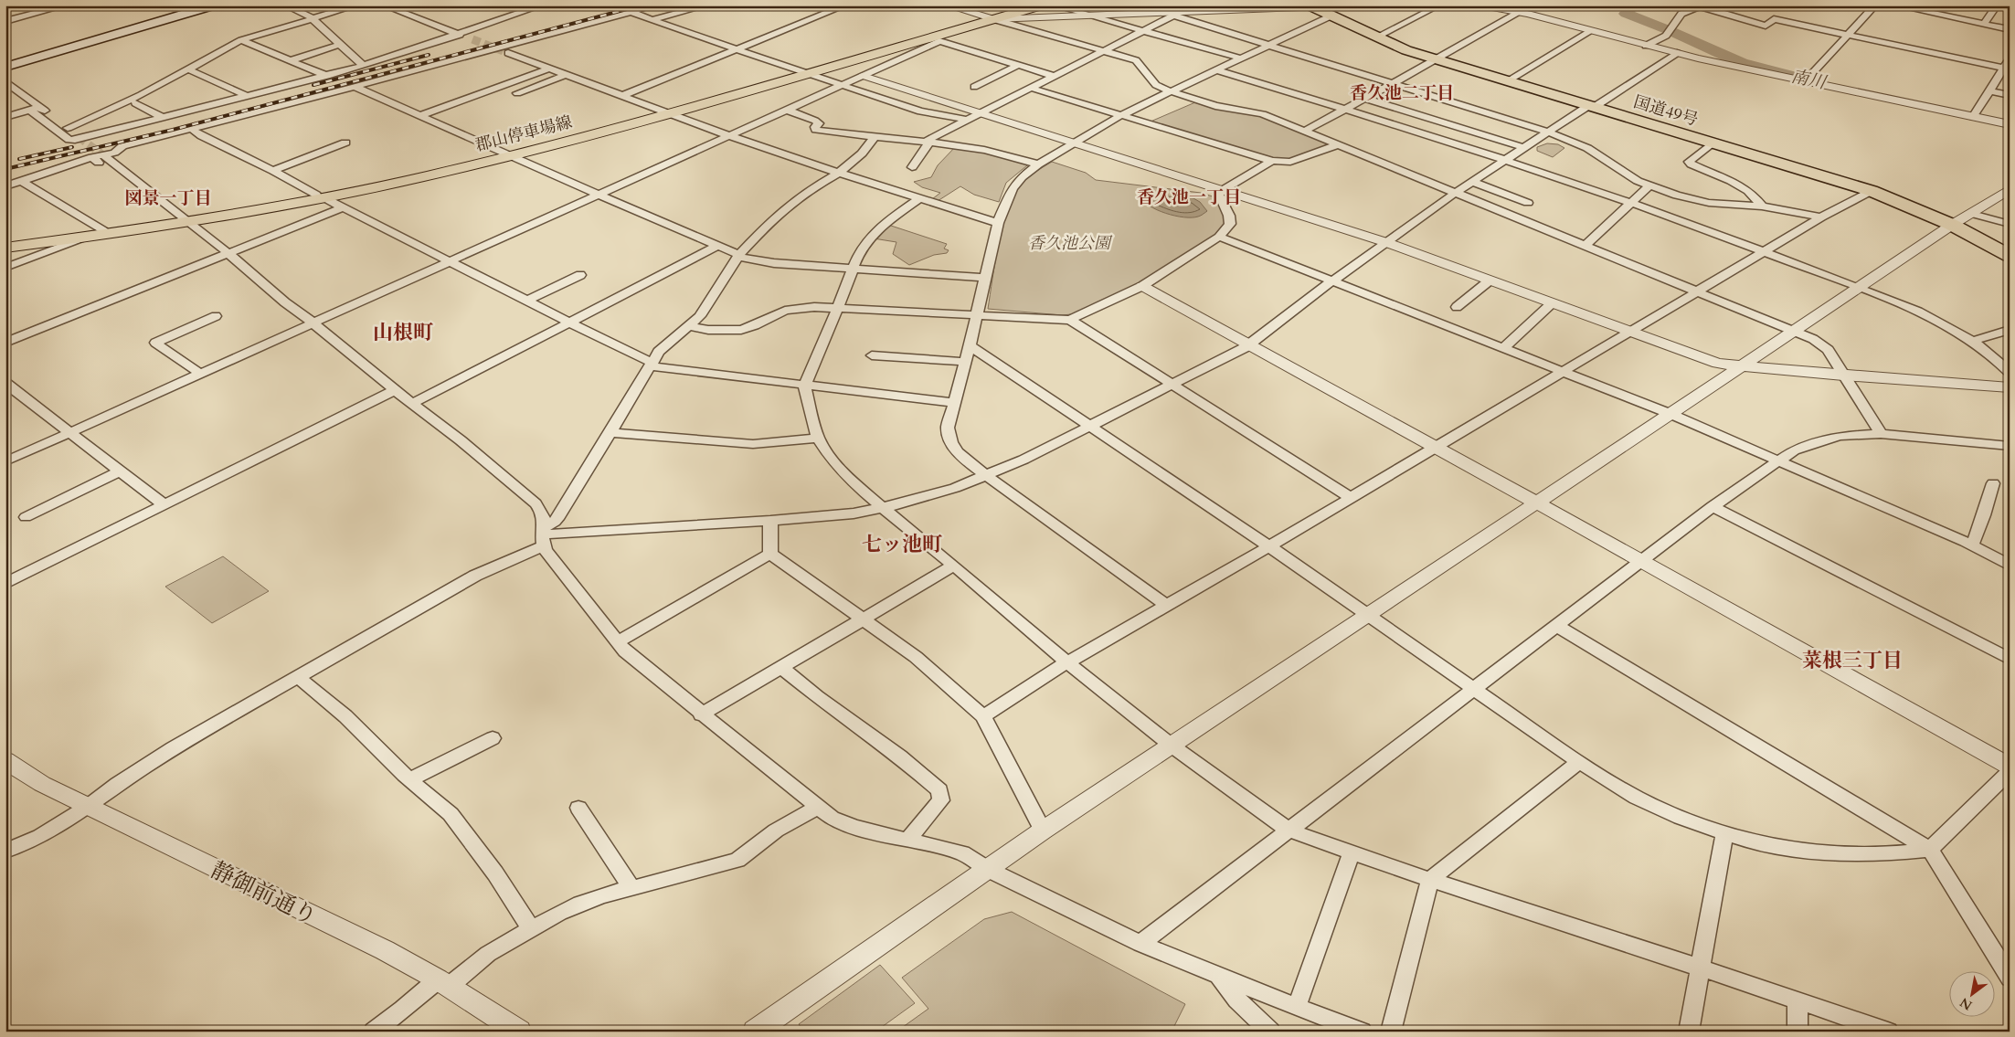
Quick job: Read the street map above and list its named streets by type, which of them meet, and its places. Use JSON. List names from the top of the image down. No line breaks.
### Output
{"streets":{"highway":["国道49号"],"main road":["郡山停車場線"],"street":["静御前通り"]},"districts":["香久池二丁目","香久池一丁目","図景一丁目","山根町","七ッ池町","菜根三丁目"],"water":["南川"],"parks":["香久池公園"],"north":"bottom left"}
